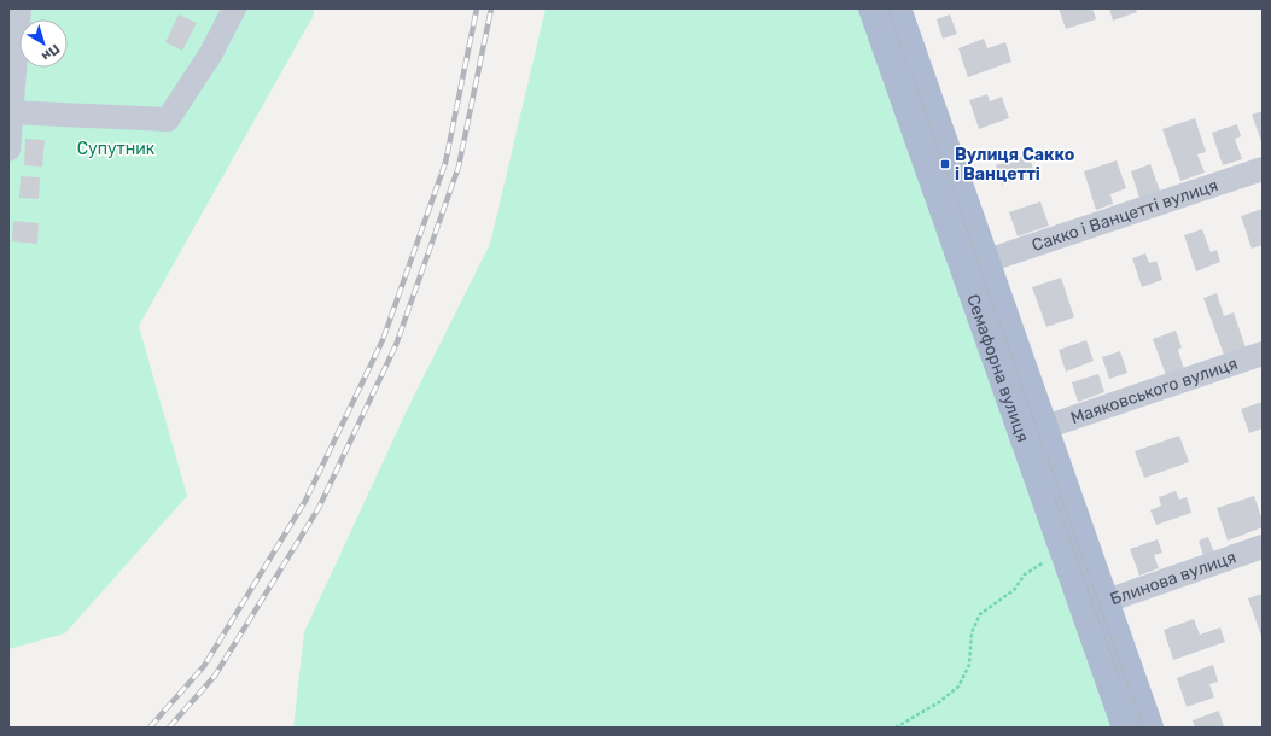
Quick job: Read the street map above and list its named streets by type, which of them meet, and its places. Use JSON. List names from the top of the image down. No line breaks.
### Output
{"streets":{"main road":["Семафорна вулиця"],"street":["Сакко і Ванцетті вулиця","Маяковського вулиця","Блинова вулиця"]},"crossings":[["Сакко і Ванцетті вулиця","Семафорна вулиця"],["Семафорна вулиця","Маяковського вулиця"],["Семафорна вулиця","Блинова вулиця"]],"parks":["Супутник"],"places":{"transit":["Вулиця Сакко і Ванцетті"]},"north":"bottom right"}
